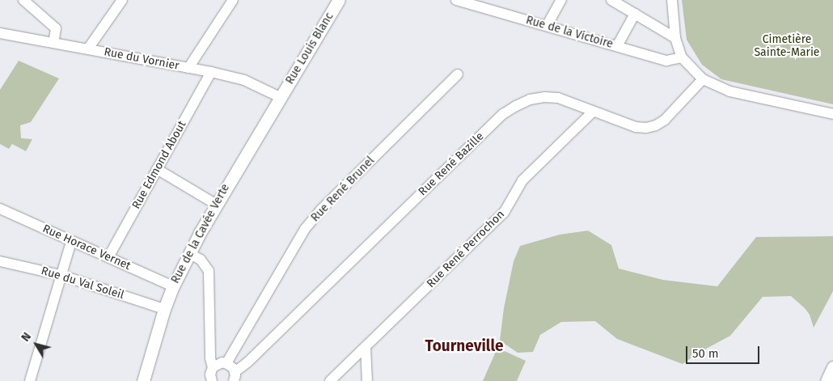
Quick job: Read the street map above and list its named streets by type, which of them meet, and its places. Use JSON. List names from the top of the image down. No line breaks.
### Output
{"streets":{"street":["Rue de la Victoire","Rue Louis Blanc","Rue du Vornier","Rue René Bazille","Rue Edmond About","Rue René Brunel","Rue de la Cavée Verte","Rue Horace Vernet","Rue René Perrochon","Rue du Val Soleil"]},"crossings":[["Rue Louis Blanc","Rue du Vornier"],["Rue Louis Blanc","Rue de la Cavée Verte"],["Rue du Vornier","Rue Edmond About"],["Rue du Vornier","Rue de la Cavée Verte"],["Rue René Bazille","Rue René Perrochon"],["Rue Edmond About","Rue Horace Vernet"],["Rue de la Cavée Verte","Rue Horace Vernet"],["Rue de la Cavée Verte","Rue du Val Soleil"]],"districts":["Tourneville"],"parks":["Cimetière Sainte-Marie"],"scale_bar":"50 m","north":"top left"}
